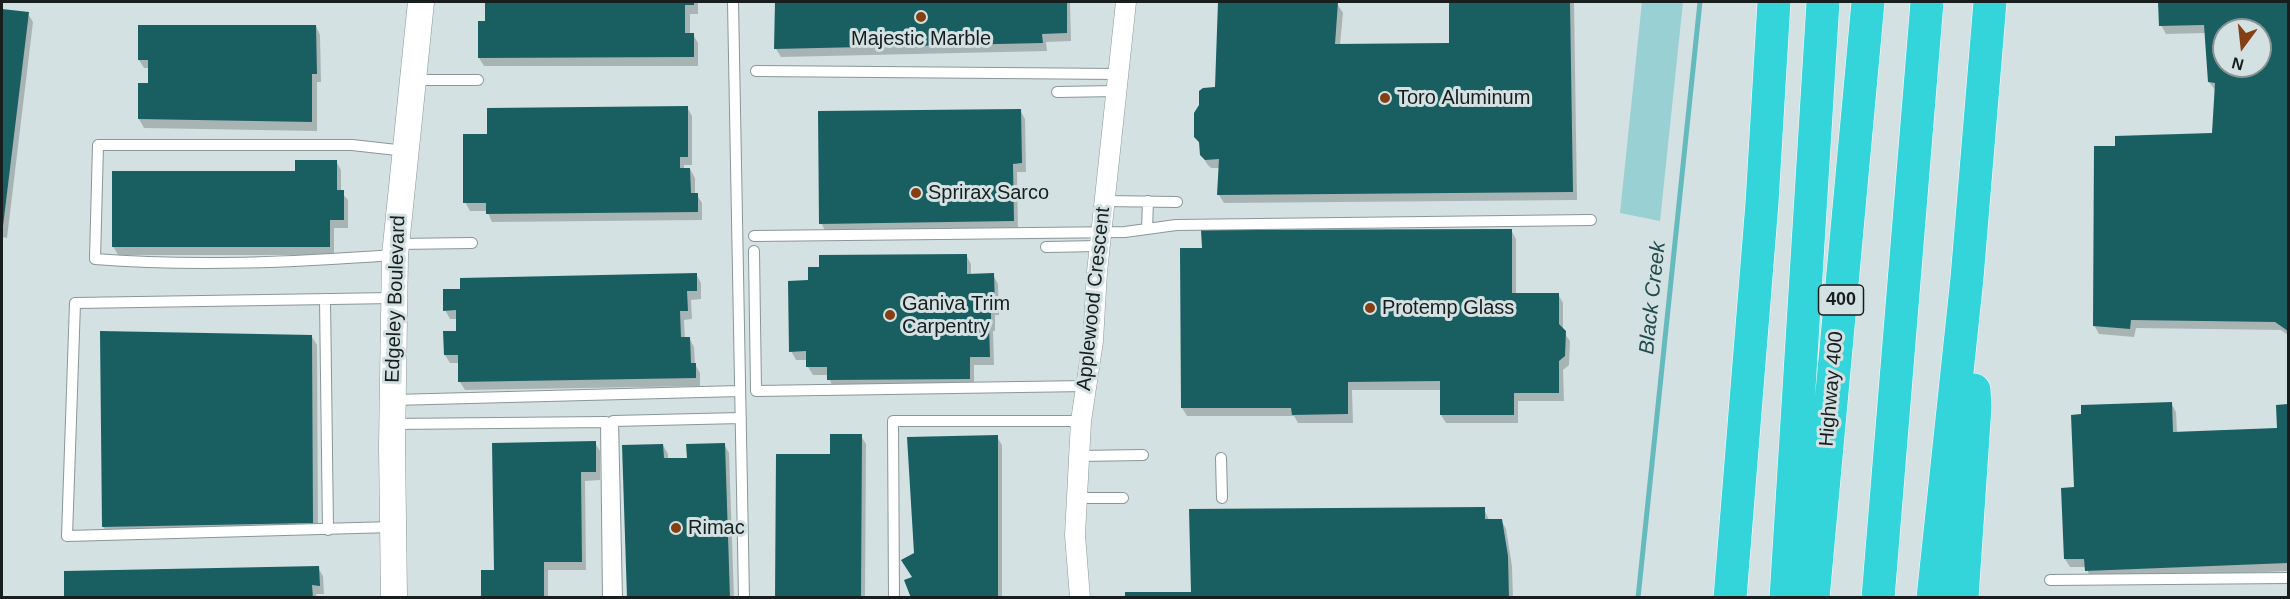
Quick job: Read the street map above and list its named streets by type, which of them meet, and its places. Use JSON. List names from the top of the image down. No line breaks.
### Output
{"streets":{"highway":["400","Highway 400"],"street":["Edgeley Boulevard","Applewood Crescent"]},"water":["Black Creek"],"places":["Majestic Marble","Toro Aluminum","Sprirax Sarco","Protemp Glass","Ganiva Trim Carpentry","Rimac"],"north":"bottom"}
